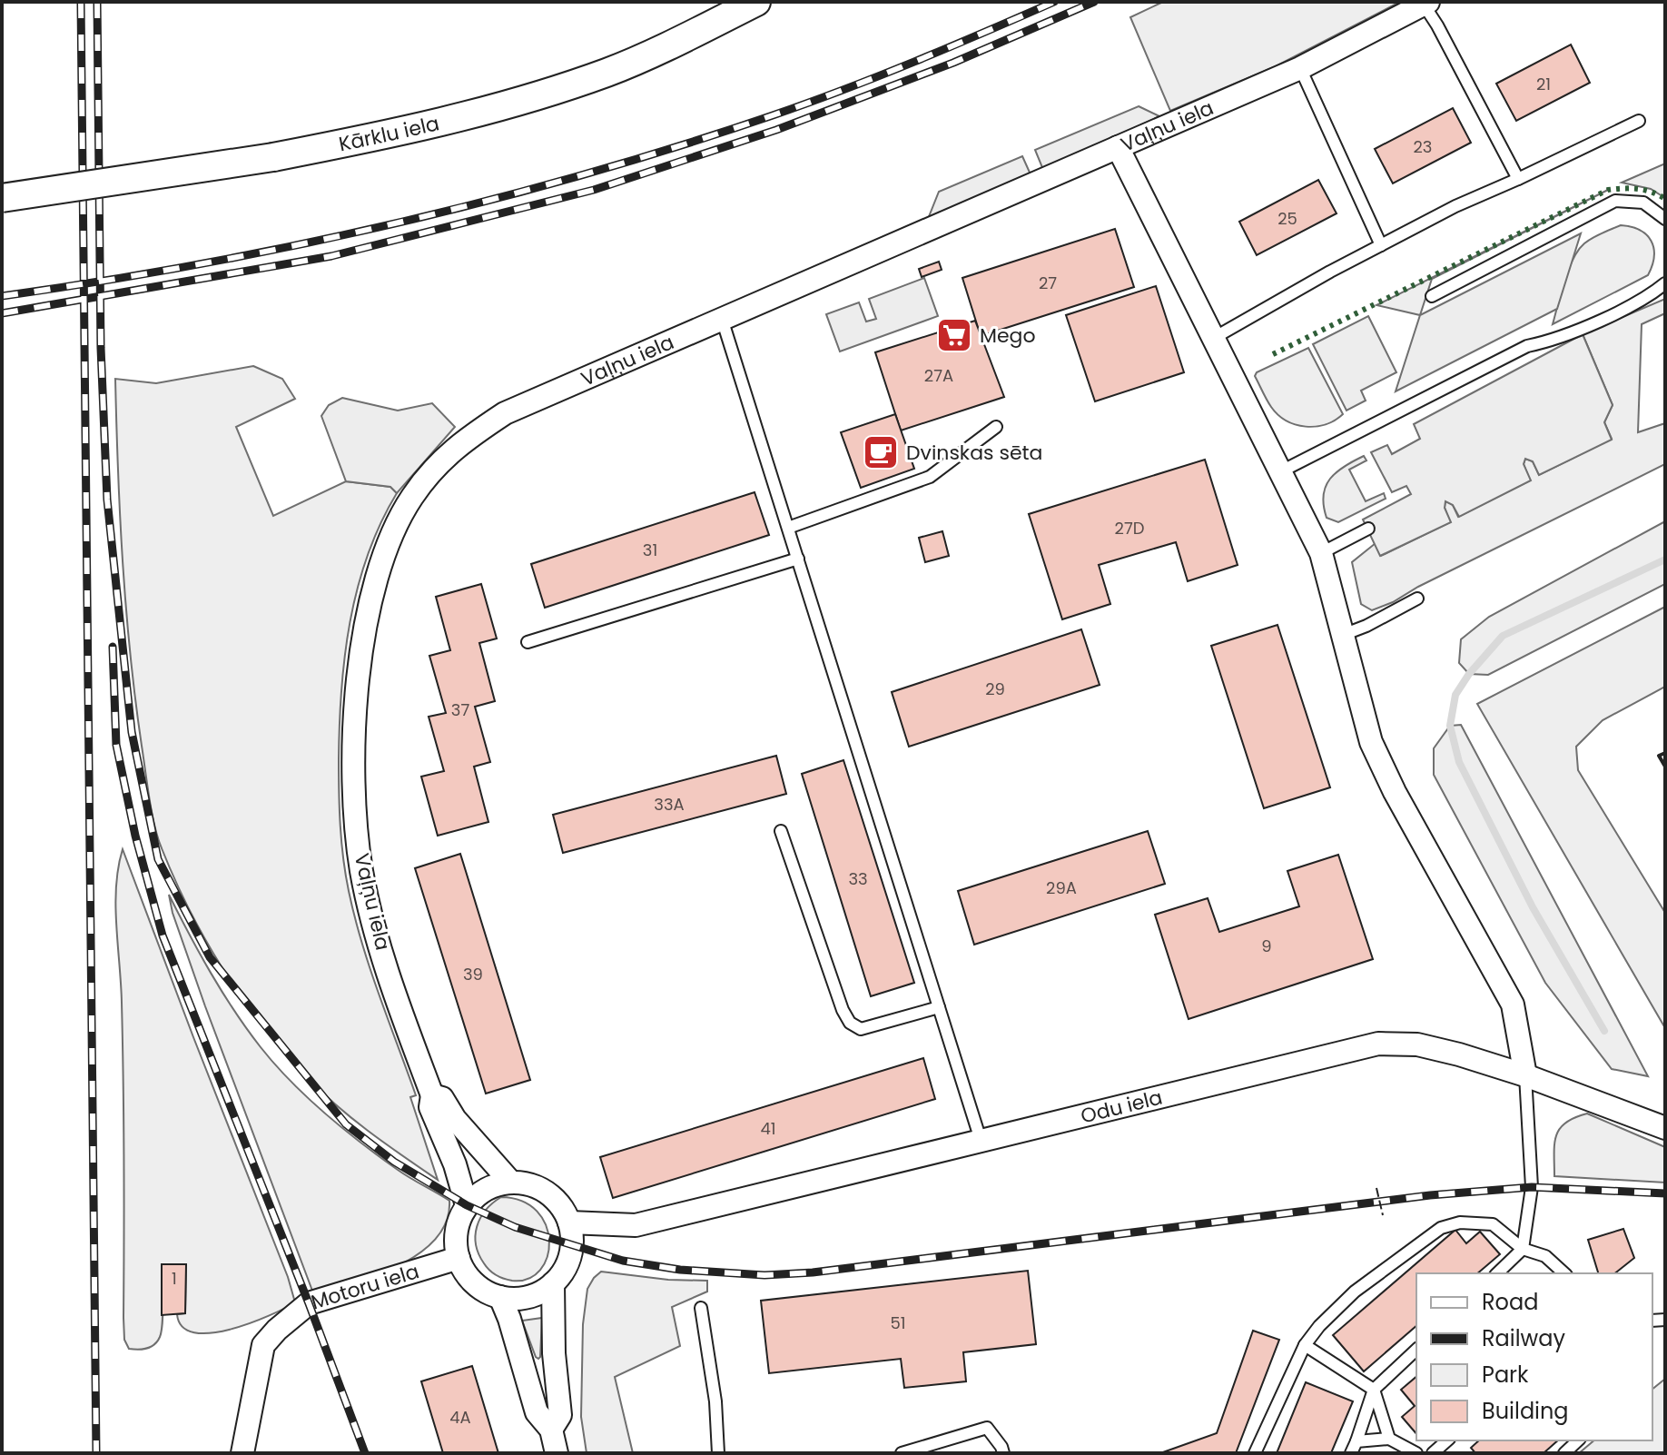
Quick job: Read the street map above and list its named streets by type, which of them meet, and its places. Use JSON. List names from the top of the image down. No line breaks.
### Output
{"streets":{"street":["Vaļņu iela","Kārklu iela","Odu iela","Motoru iela"]},"crossings":[["Odu iela","Motoru iela"]],"places":{"supermarket":["Mego"],"cafe":["Dvinskas sēta"]},"house_numbers":["21","23","25","27","27A","27D","31","29","37","33A","33","29A","9","39","41","1","51","4A"],"legend":["Road","Railway","Park","Building"]}
